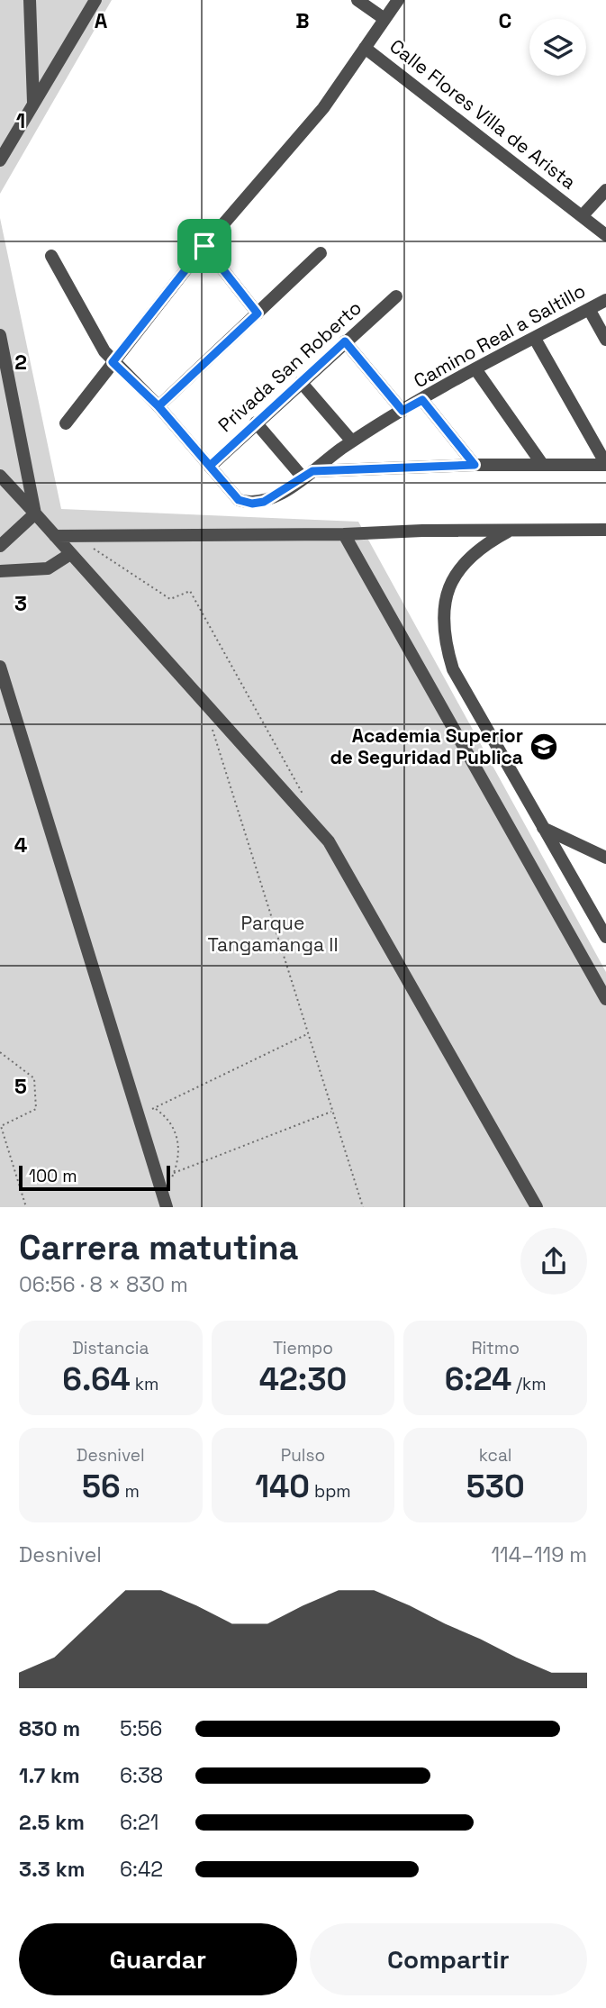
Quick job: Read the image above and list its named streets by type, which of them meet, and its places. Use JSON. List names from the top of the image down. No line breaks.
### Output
{"streets":{"street":["Calle Flores Villa de Arista","Camino Real a Saltillo","Privada San Roberto"]},"crossings":[["Camino Real a Saltillo","Privada San Roberto"]],"parks":["Parque Tangamanga II"],"places":{"school or university":["Academia Superior de Seguridad Publica"]},"scale_bar":"100 m","page":{"scale":"100 m","heading":["Carrera matutina","06:56 · 8 × 830 m"],"stats":[["Distancia","6.64 km"],["Tiempo","42:30"],["Ritmo","6:24 /km"],["Desnivel","56 m"],["Pulso","140 bpm"],["kcal","530"]],"chart":["Desnivel","114–119 m"],"list":[{"name":"830 m","note":"5:56"},{"name":"1.7 km","note":"6:38"},{"name":"2.5 km","note":"6:21"},{"name":"3.3 km","note":"6:42"}],"buttons":["Guardar","Compartir"]},"grid":{"columns":["A","B","C"],"rows":["1","2","3","4","5"]}}
